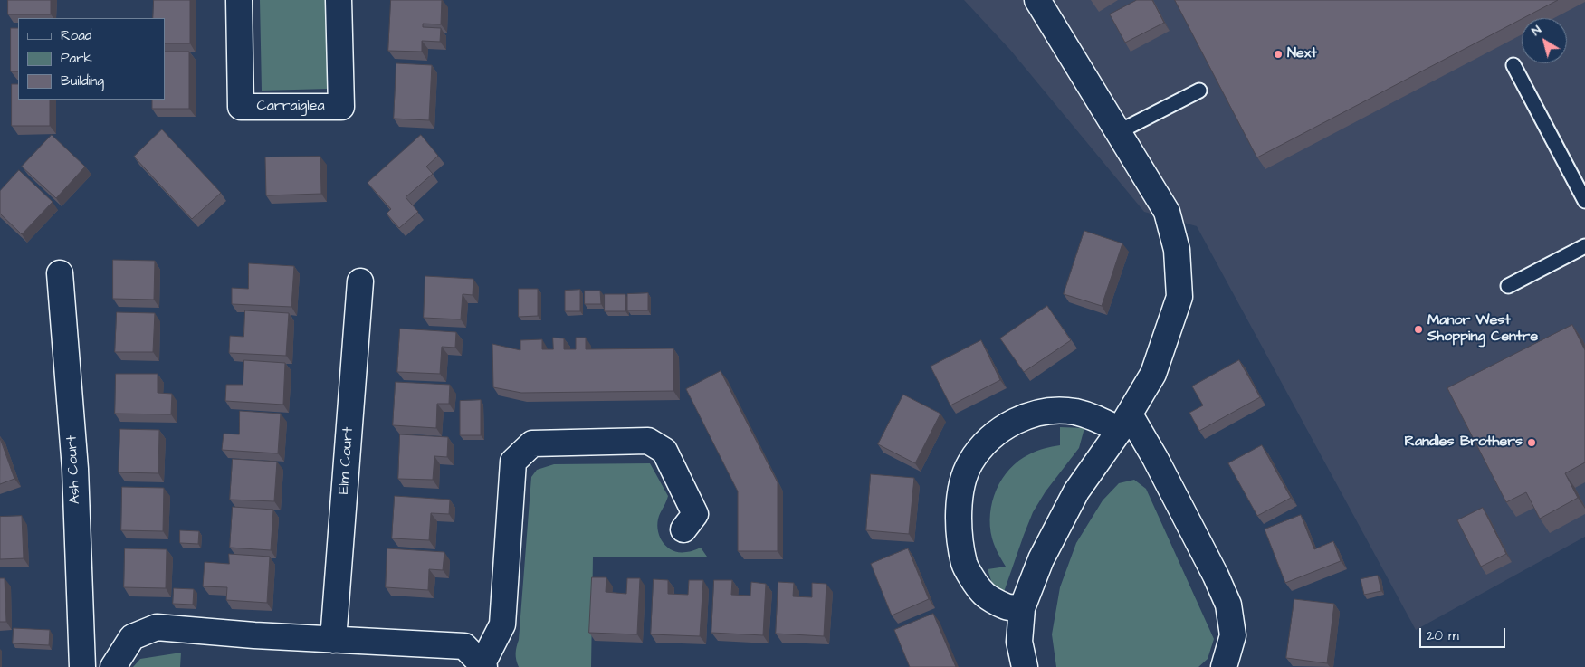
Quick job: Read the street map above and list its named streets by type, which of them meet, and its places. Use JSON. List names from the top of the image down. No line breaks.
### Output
{"streets":{"street":["Carraiglea","Elm Court","Ash Court"]},"places":["Next","Manor West Shopping Centre","Randles Brothers"],"legend":["Road","Park","Building"],"scale_bar":"20 m","north":"top left"}
